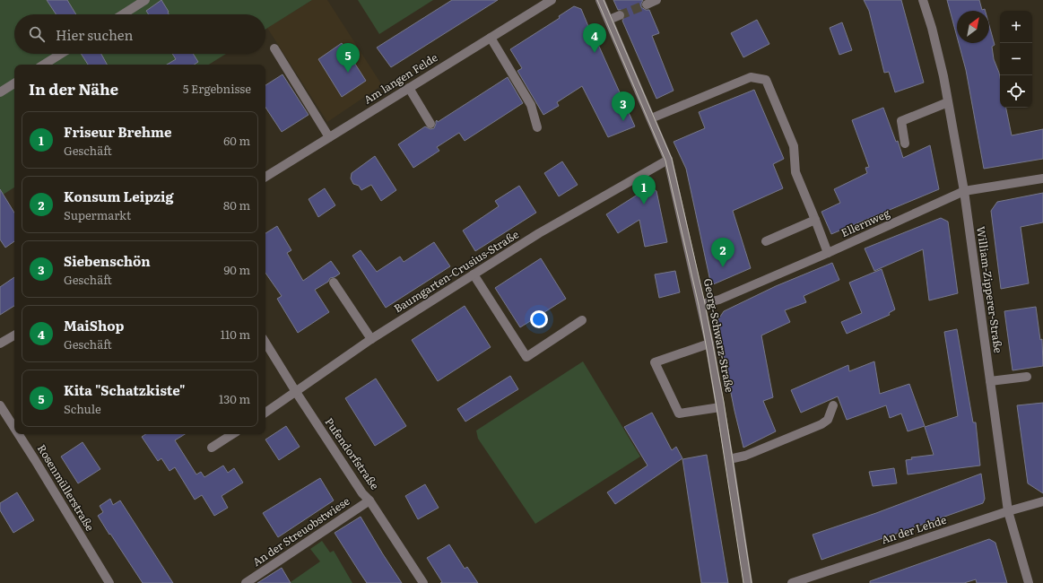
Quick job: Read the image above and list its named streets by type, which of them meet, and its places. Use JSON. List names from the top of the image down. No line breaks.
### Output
{"streets":{"street":["Am langen Felde","Ellernweg","Baumgarten-Crusius-Straße","William-Zipperer-Straße","Georg-Schwarz-Straße","Pufendorfstraße","Rosenmüllerstraße","An der Lehde","An der Streuobstwiese"]},"crossings":[["Ellernweg","William-Zipperer-Straße"],["Ellernweg","Georg-Schwarz-Straße"],["Baumgarten-Crusius-Straße","Georg-Schwarz-Straße"],["Baumgarten-Crusius-Straße","Pufendorfstraße"],["William-Zipperer-Straße","An der Lehde"],["Pufendorfstraße","An der Streuobstwiese"]],"north":"top right","page":{"map_buttons":["+","−"],"search":"Hier suchen","pins":["4","5","3","1","2"],"heading":["In der Nähe","5 Ergebnisse"],"list":[{"mark":"1","name":"Friseur Brehme","note":"Geschäft","value":"60 m"},{"mark":"2","name":"Konsum Leipzig","note":"Supermarkt","value":"80 m"},{"mark":"3","name":"Siebenschön","note":"Geschäft","value":"90 m"},{"mark":"4","name":"MaiShop","note":"Geschäft","value":"110 m"},{"mark":"5","name":"Kita \"Schatzkiste\"","note":"Schule","value":"130 m"}]}}
